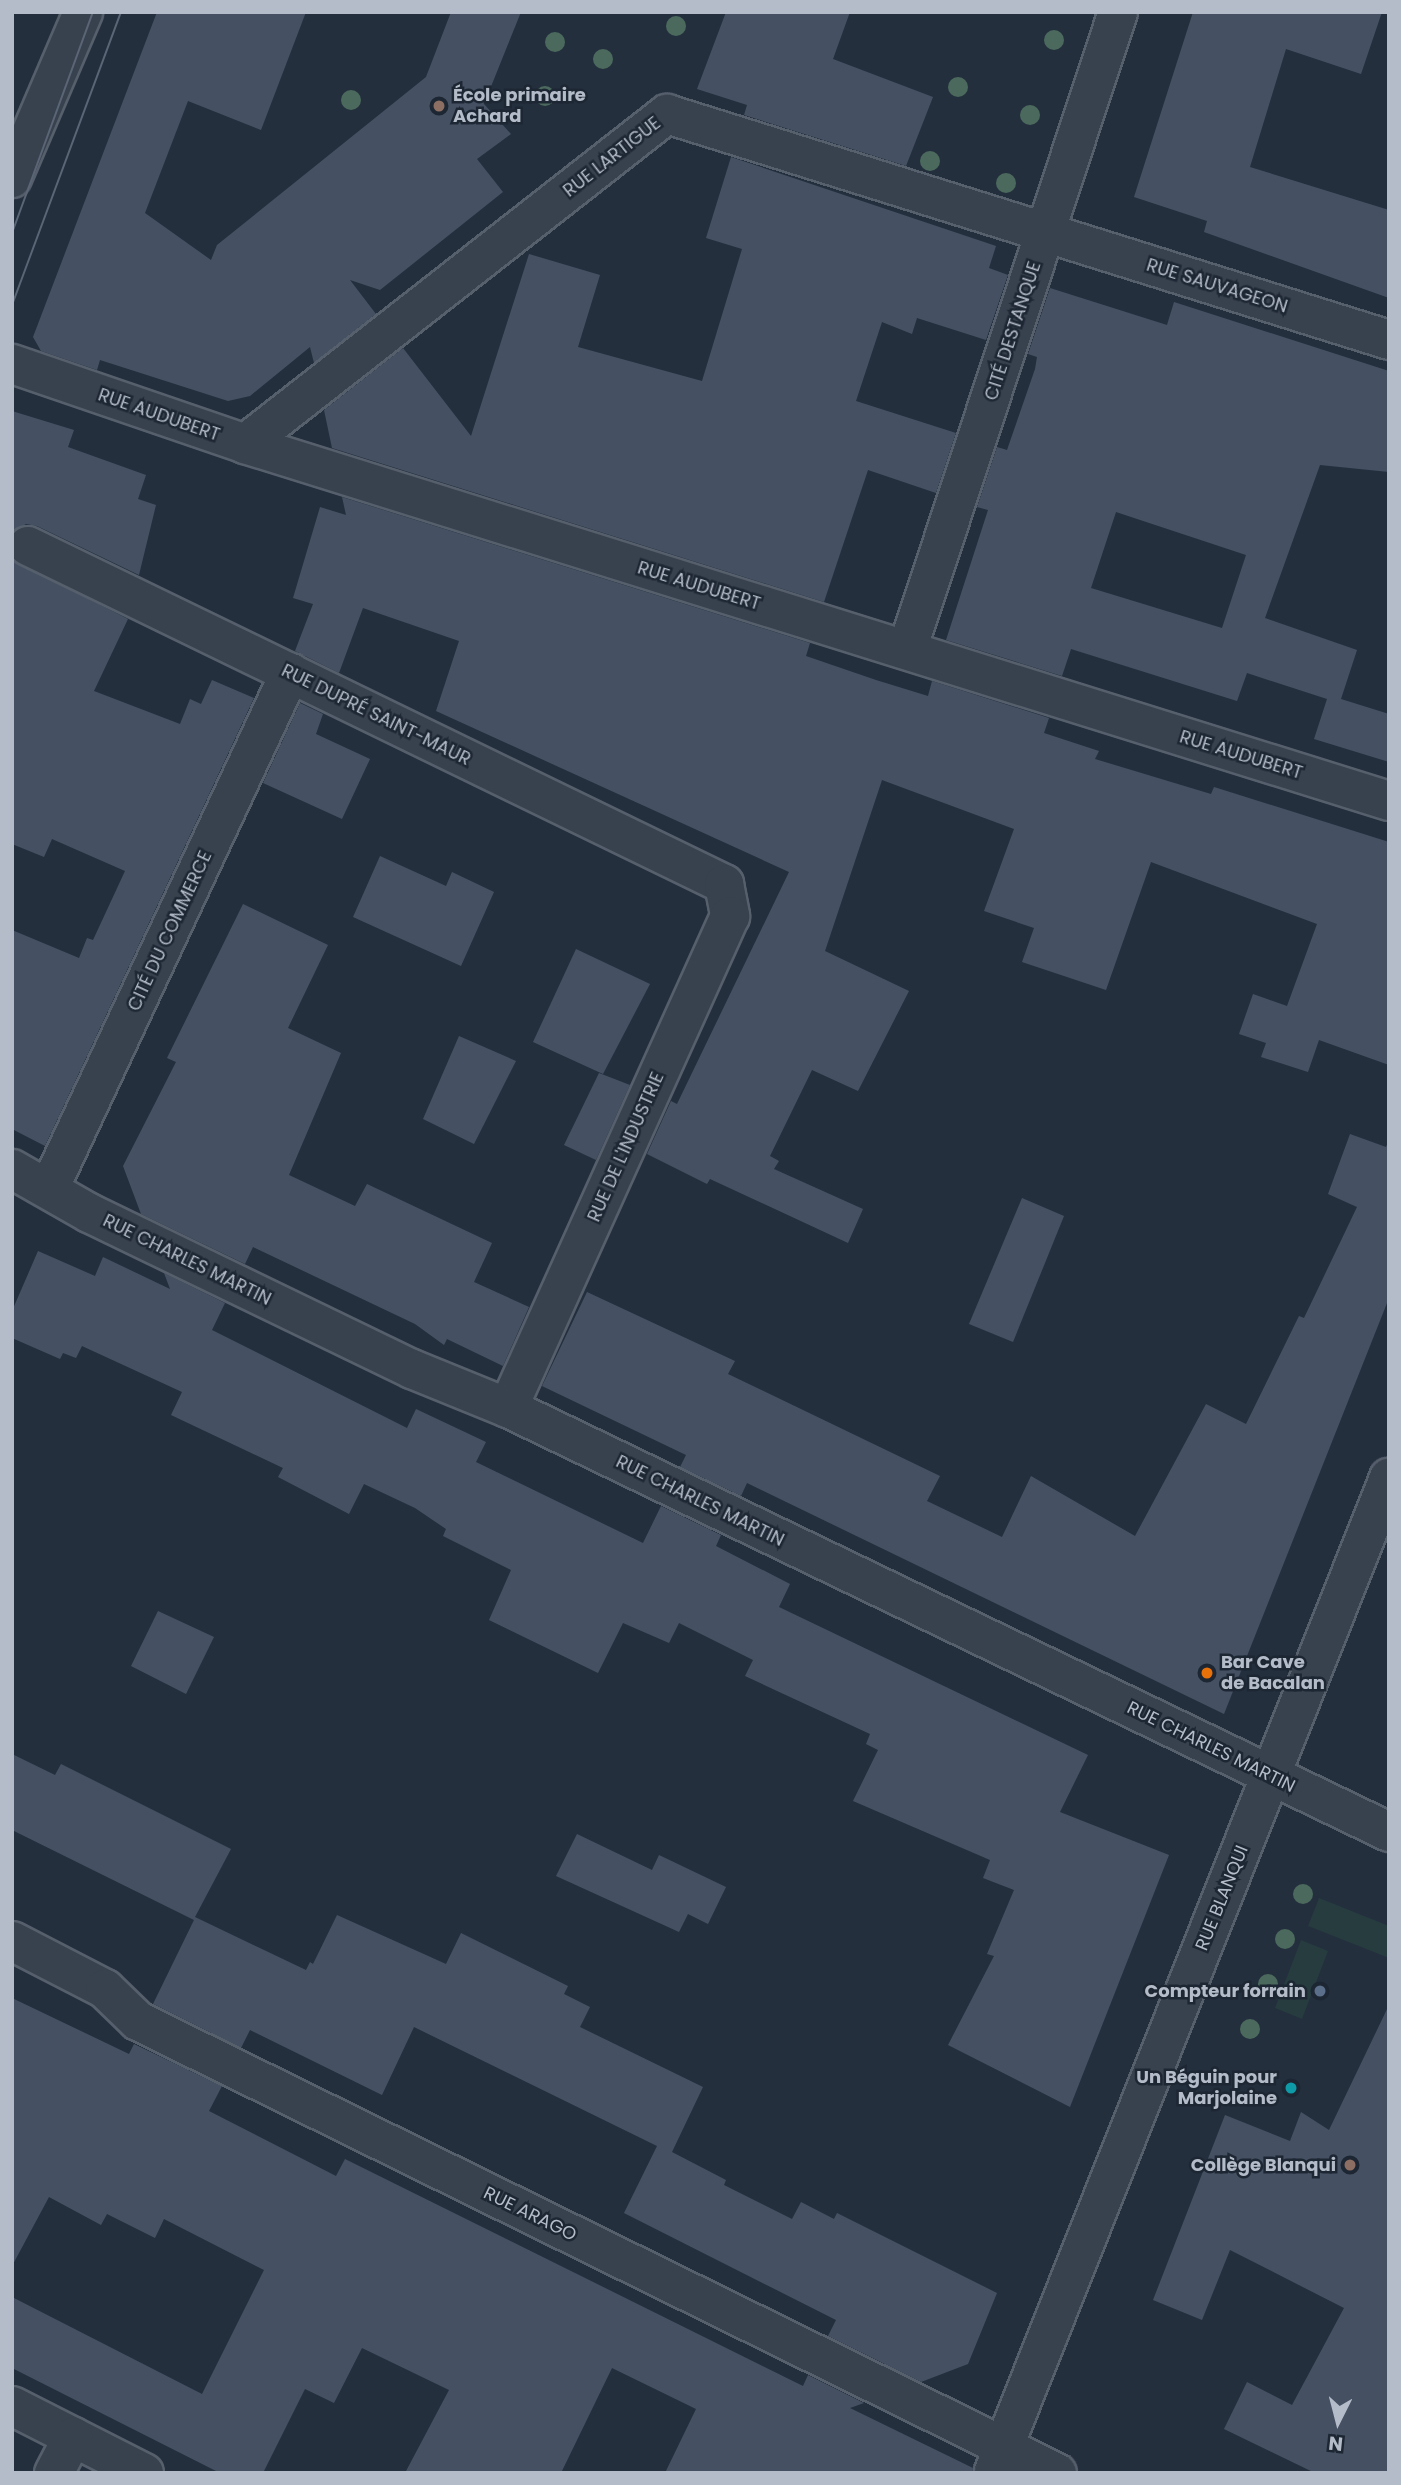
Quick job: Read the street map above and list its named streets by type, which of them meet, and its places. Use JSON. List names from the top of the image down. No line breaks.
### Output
{"streets":{"street":["RUE LARTIGUE","RUE SAUVAGEON","CITÉ DESTANQUE","RUE AUDUBERT","RUE DUPRÉ SAINT-MAUR","CITÉ DU COMMERCE","RUE DE L'INDUSTRIE","RUE CHARLES MARTIN","RUE BLANQUI","RUE ARAGO"]},"crossings":[["RUE LARTIGUE","RUE SAUVAGEON"],["RUE LARTIGUE","CITÉ DESTANQUE"],["RUE LARTIGUE","RUE AUDUBERT"],["RUE SAUVAGEON","CITÉ DESTANQUE"],["CITÉ DESTANQUE","RUE AUDUBERT"],["RUE DUPRÉ SAINT-MAUR","CITÉ DU COMMERCE"],["RUE DUPRÉ SAINT-MAUR","RUE DE L'INDUSTRIE"],["CITÉ DU COMMERCE","RUE CHARLES MARTIN"],["RUE DE L'INDUSTRIE","RUE CHARLES MARTIN"],["RUE CHARLES MARTIN","RUE BLANQUI"],["RUE BLANQUI","RUE ARAGO"]],"places":["École primaire Achard","Bar Cave de Bacalan","Compteur forrain","Un Béguin pour Marjolaine","Collège Blanqui"],"north":"bottom"}
